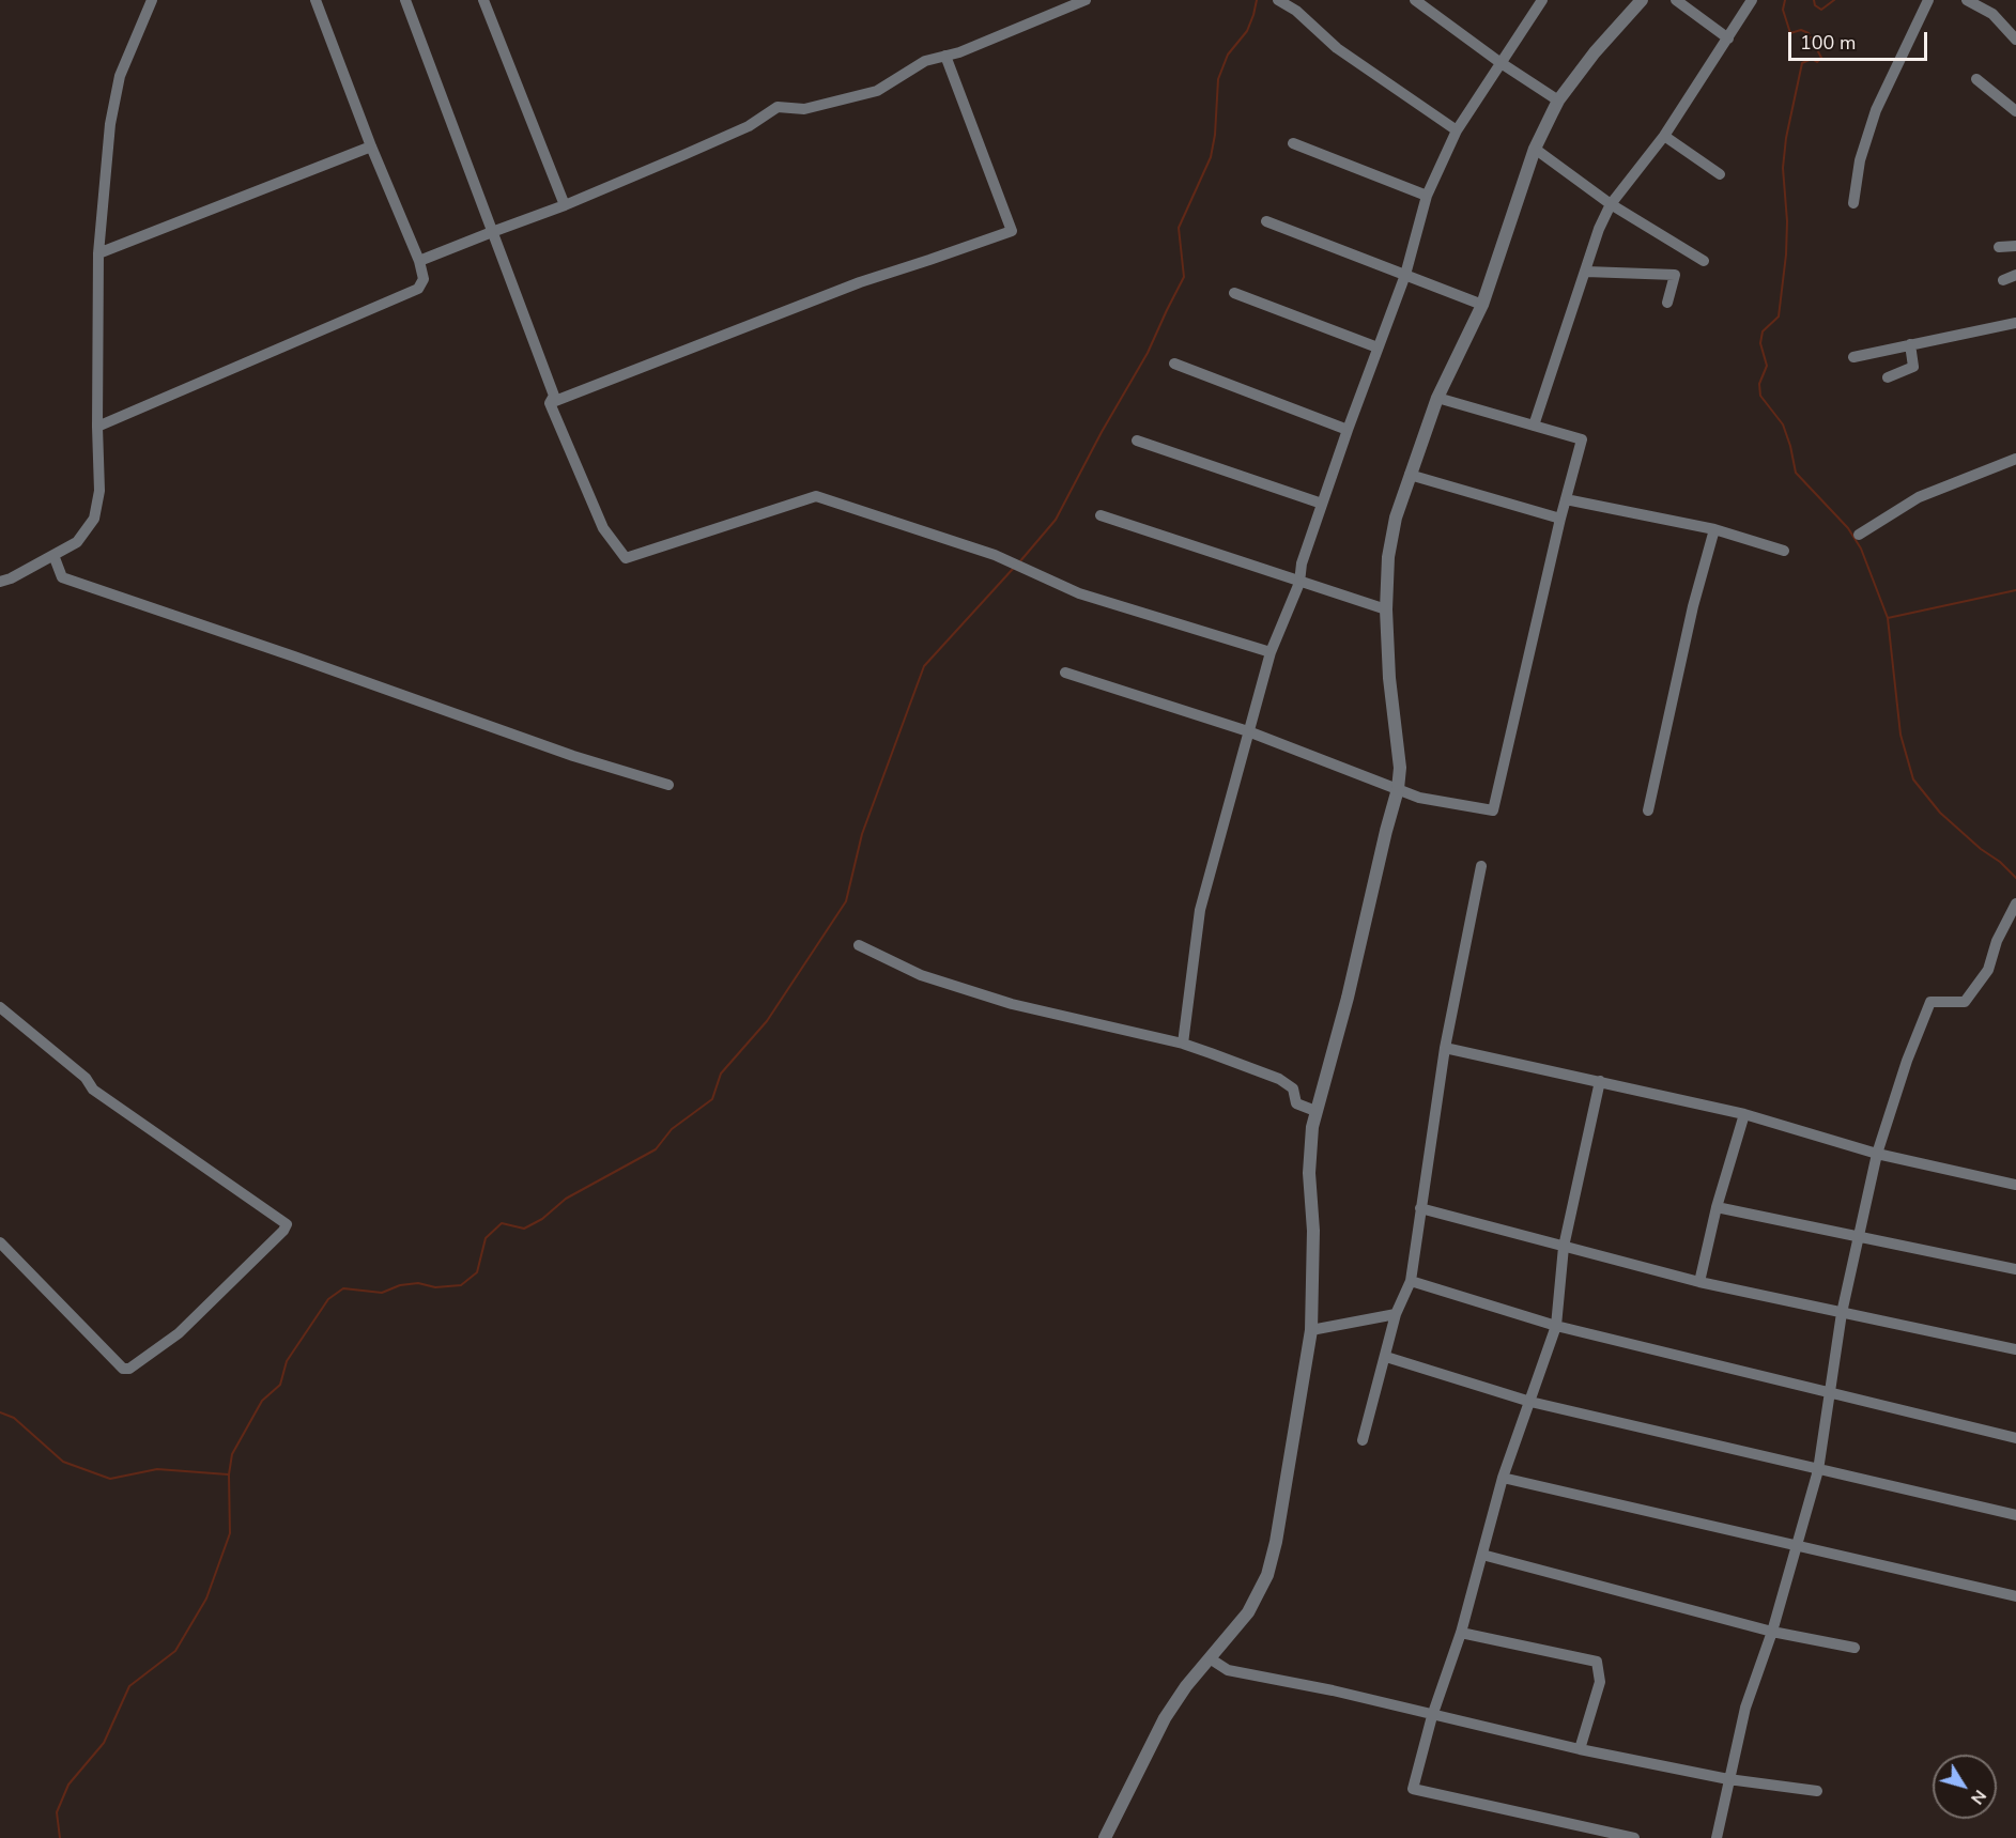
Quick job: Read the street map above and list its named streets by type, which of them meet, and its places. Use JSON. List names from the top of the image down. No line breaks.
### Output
{"scale_bar":"100 m","north":"bottom right"}
